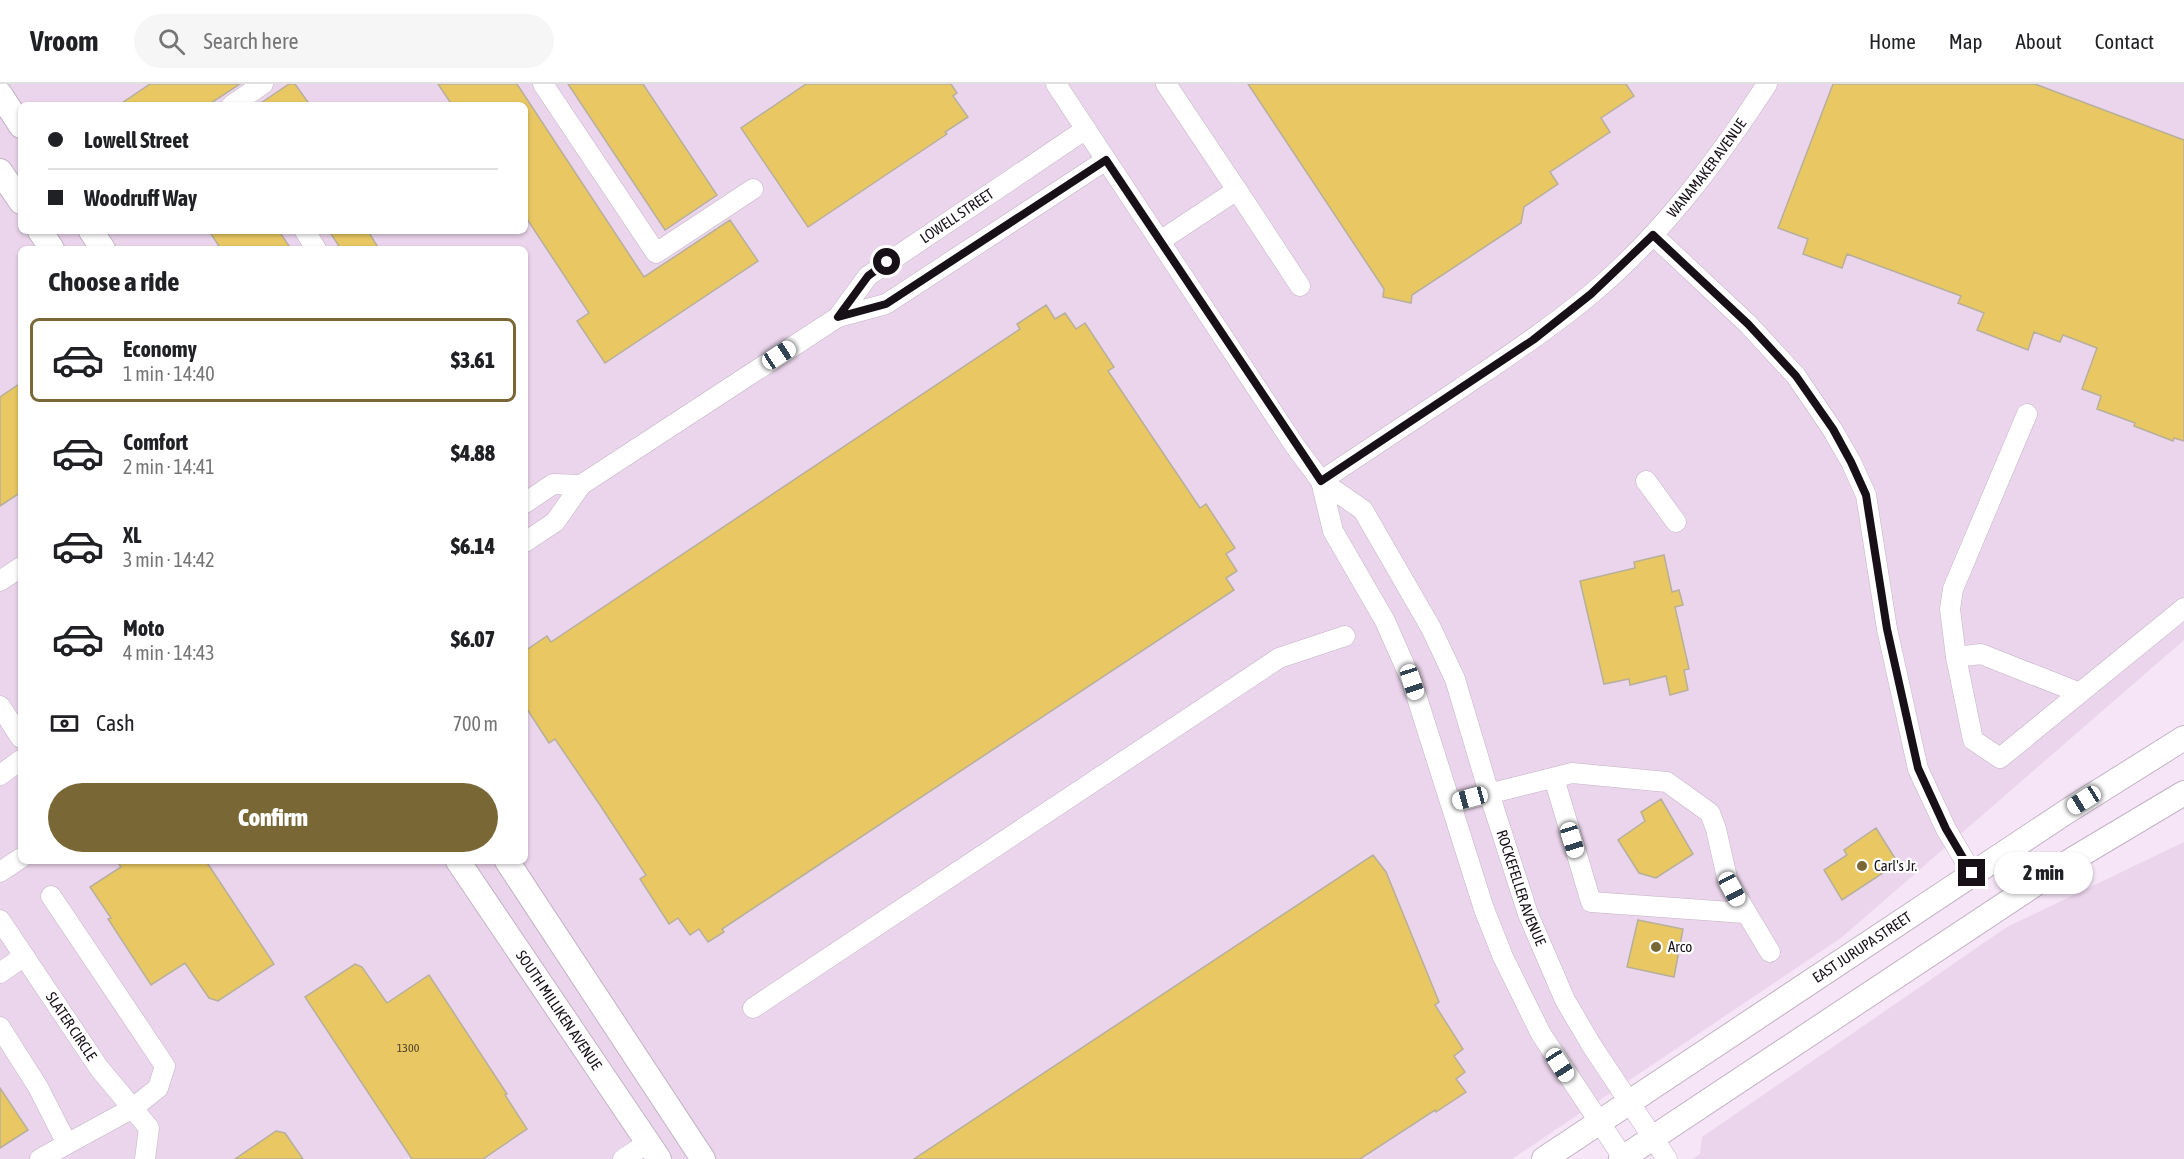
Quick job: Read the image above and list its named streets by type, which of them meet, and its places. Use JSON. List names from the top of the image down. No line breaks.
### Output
{"streets":{"main road":["EAST JURUPA STREET","SOUTH MILLIKEN AVENUE"],"street":["WANAMAKER AVENUE","LOWELL STREET","ROCKEFELLER AVENUE","SLATER CIRCLE"]},"crossings":[["WANAMAKER AVENUE","ROCKEFELLER AVENUE"],["LOWELL STREET","ROCKEFELLER AVENUE"],["ROCKEFELLER AVENUE","EAST JURUPA STREET"]],"places":["Carl's Jr.","Arco"],"house_numbers":["1300"],"page":{"header":"Vroom","search":"Search here","nav":["Home","Map","About","Contact"],"banner":["Lowell Street","Woodruff Way"],"heading":"Choose a ride","list":[{"name":"Economy","note":"1 min · 14:40","value":"$3.61"},{"name":"Comfort","note":"2 min · 14:41","value":"$4.88"},{"name":"XL","note":"3 min · 14:42","value":"$6.14"},{"name":"Moto","note":"4 min · 14:43","value":"$6.07"}],"pay":["Cash","700 m"],"buttons":"Confirm","bubble":"2 min"}}
